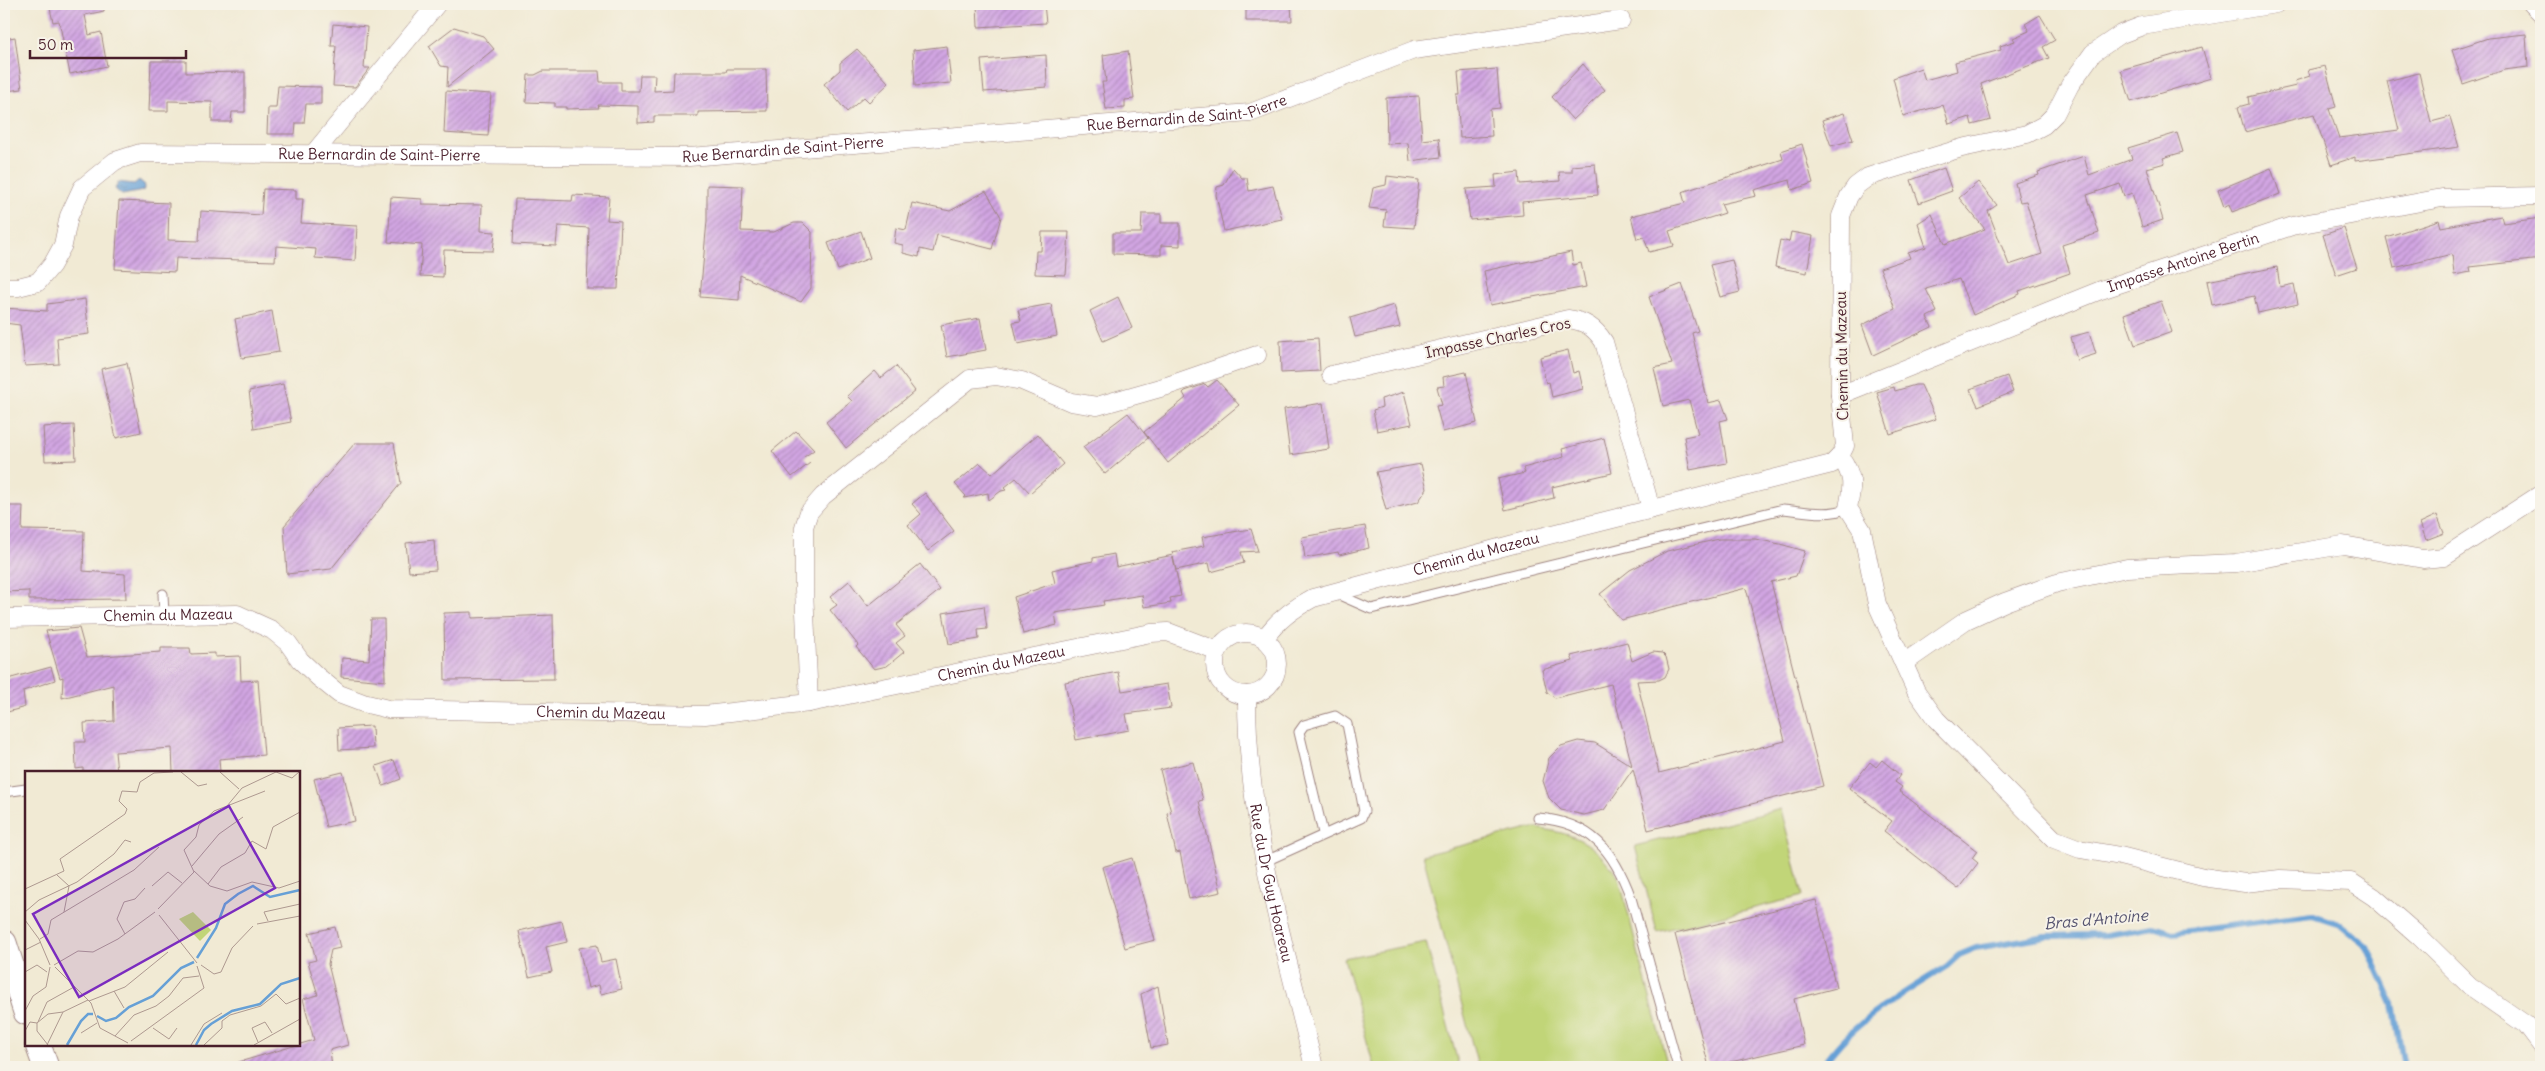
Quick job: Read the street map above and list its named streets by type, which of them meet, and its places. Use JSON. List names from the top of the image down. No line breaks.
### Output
{"streets":{"street":["Rue Bernardin de Saint-Pierre","Impasse Antoine Bertin","Impasse Charles Cros","Chemin du Mazeau","Rue du Dr Guy Hoareau"]},"crossings":[["Impasse Antoine Bertin","Chemin du Mazeau"],["Impasse Charles Cros","Chemin du Mazeau"],["Chemin du Mazeau","Rue du Dr Guy Hoareau"]],"water":["Bras d'Antoine"],"scale_bar":"50 m"}
